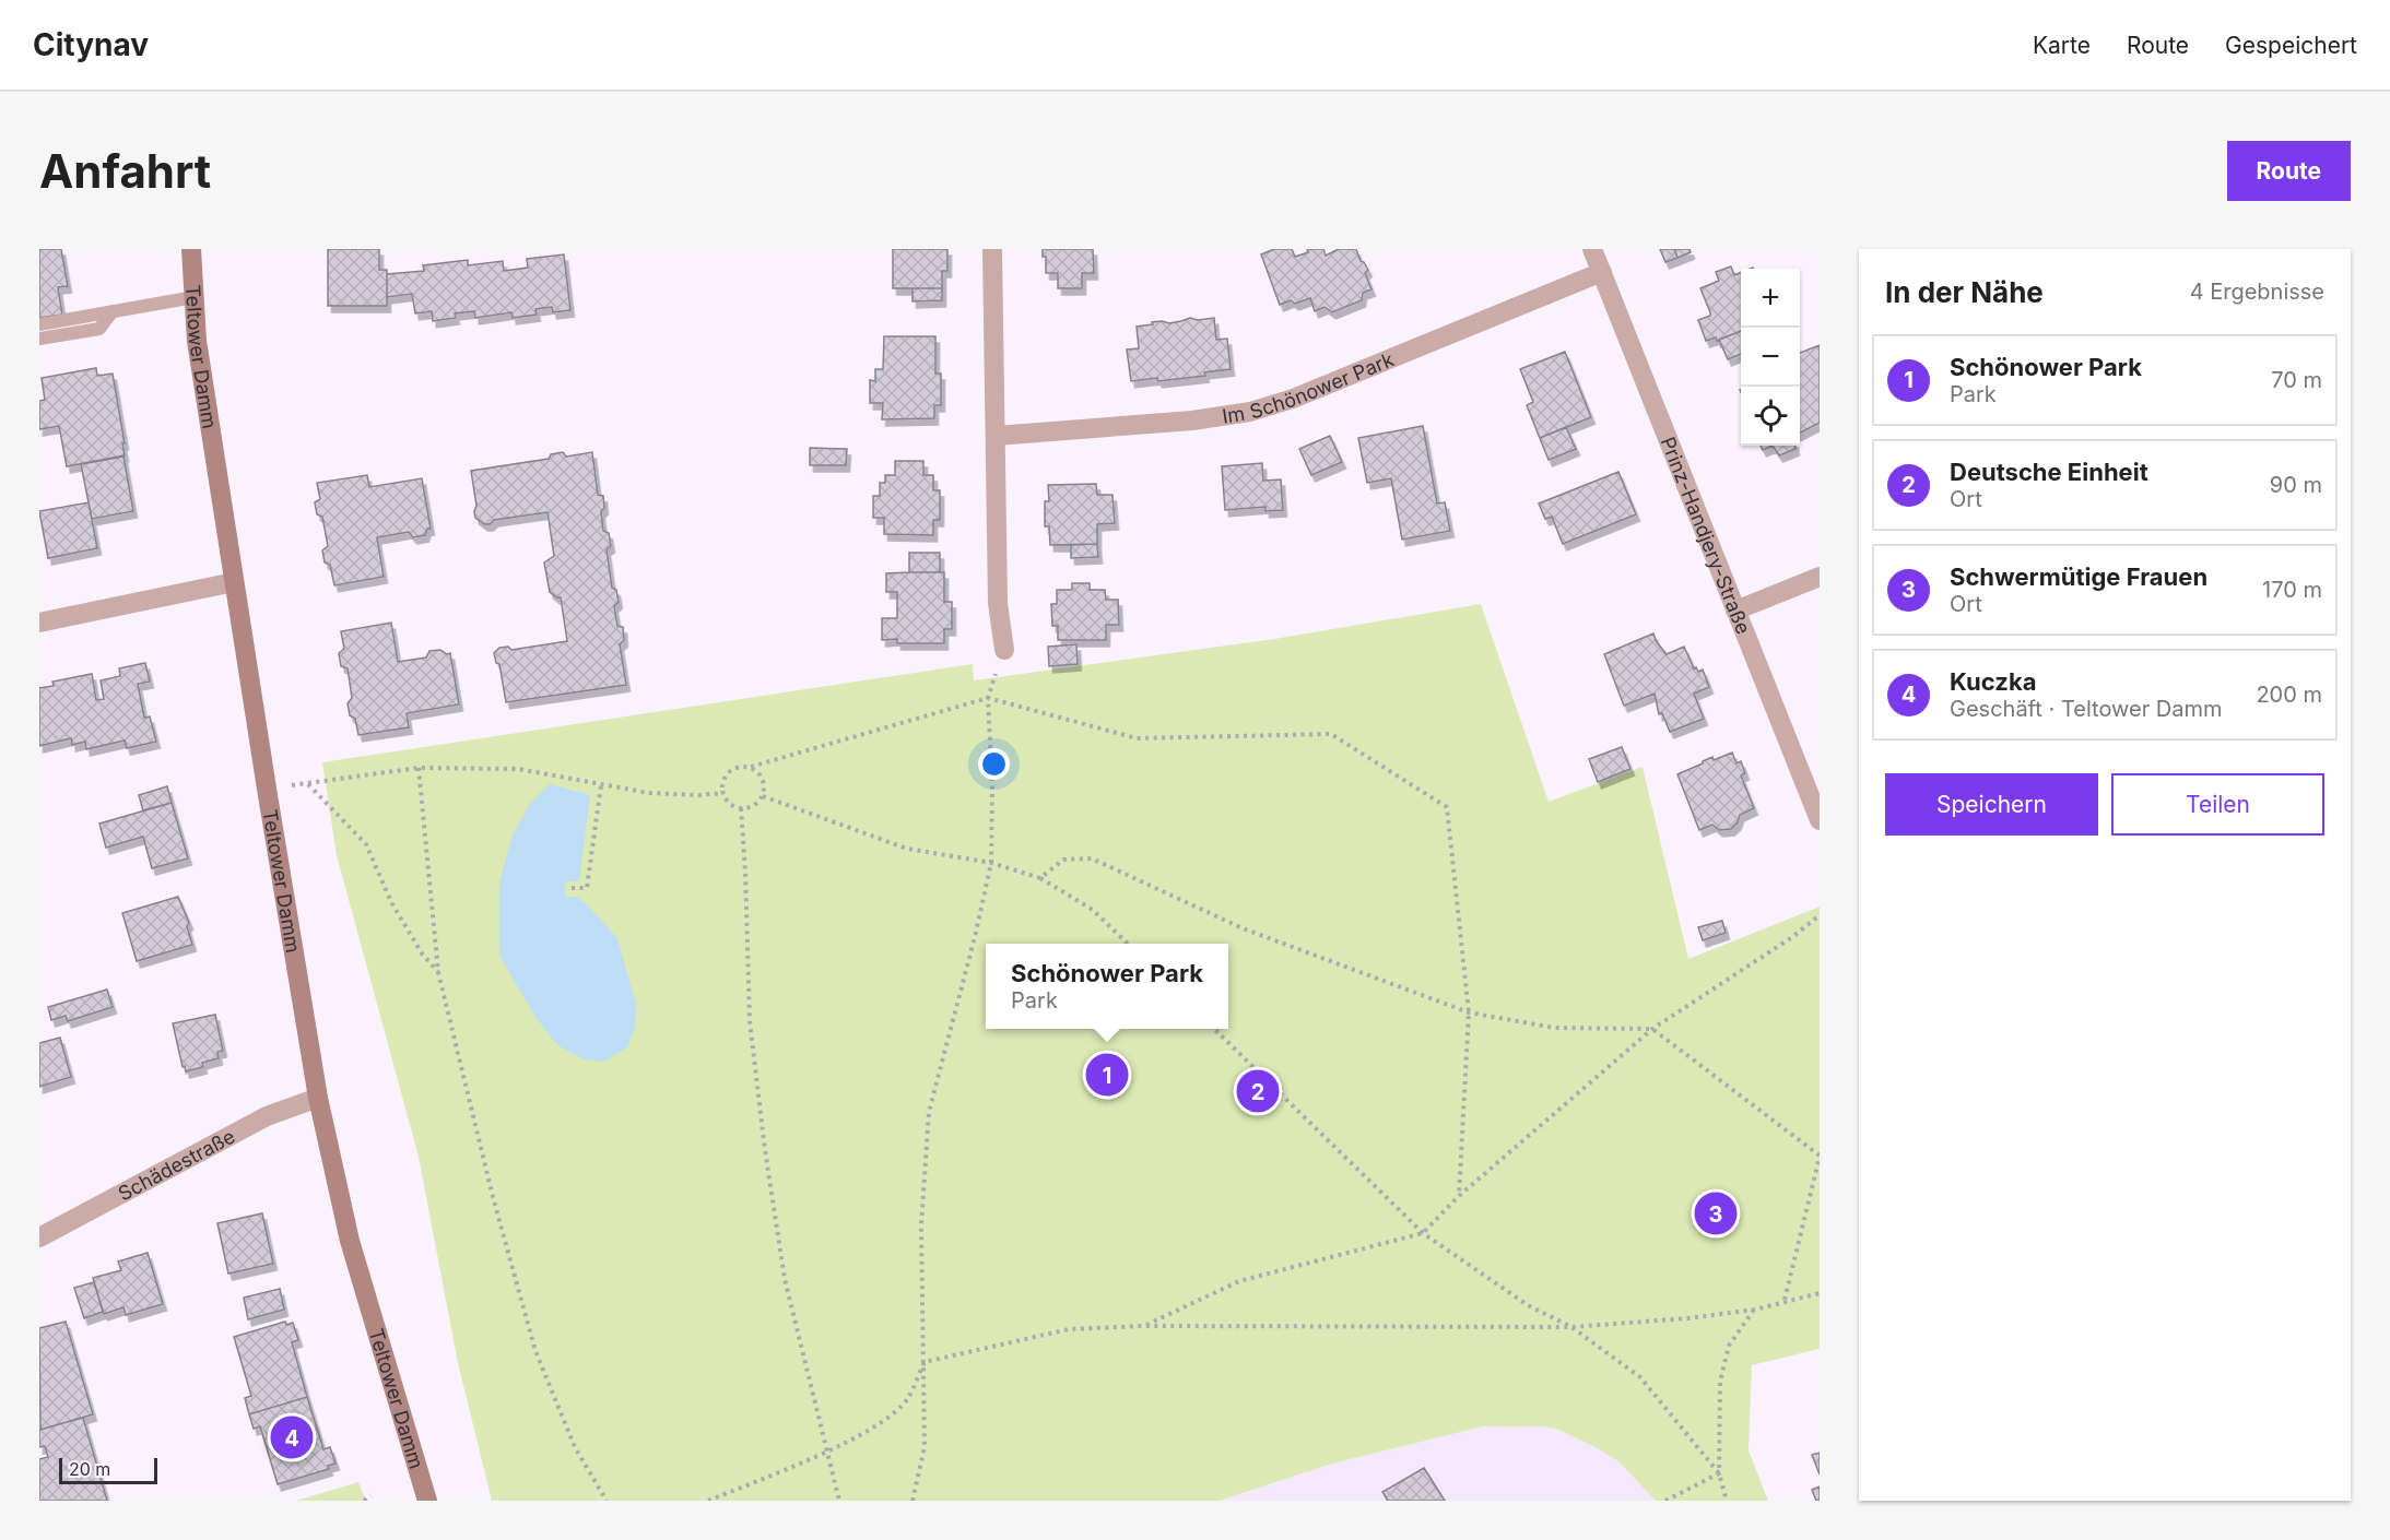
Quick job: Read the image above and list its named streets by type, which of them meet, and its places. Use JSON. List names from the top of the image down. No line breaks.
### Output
{"streets":{"main road":["Teltower Damm"],"street":["Im Schönower Park","Prinz-Handjery-Straße","Schädestraße"]},"crossings":[["Teltower Damm","Schädestraße"],["Im Schönower Park","Prinz-Handjery-Straße"]],"scale_bar":"20 m","page":{"header":"Citynav","nav":["Karte","Route","Gespeichert"],"buttons":["Route",["Speichern","Teilen"]],"title":"Anfahrt","heading":["In der Nähe","4 Ergebnisse"],"map_buttons":["+","−"],"list":[{"mark":"1","name":"Schönower Park","note":"Park","value":"70 m"},{"mark":"2","name":"Deutsche Einheit","note":"Ort","value":"90 m"},{"mark":"3","name":"Schwermütige Frauen","note":"Ort","value":"170 m"},{"mark":"4","name":"Kuczka","note":"Geschäft · Teltower Damm","value":"200 m"}],"popup":["Schönower Park","Park"],"pins":["1","2","3","4"],"scale":"20 m"}}
